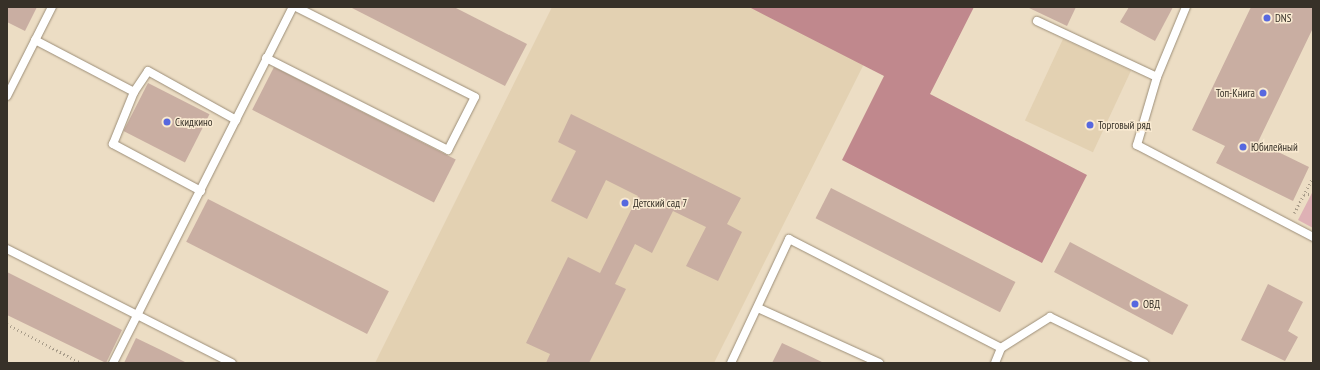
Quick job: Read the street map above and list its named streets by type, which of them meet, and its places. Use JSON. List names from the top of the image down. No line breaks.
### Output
{"places":["DNS","Топ-Книга","Скидкино","Торговый ряд","Юбилейный","Детский сад 7","ОВД"]}
